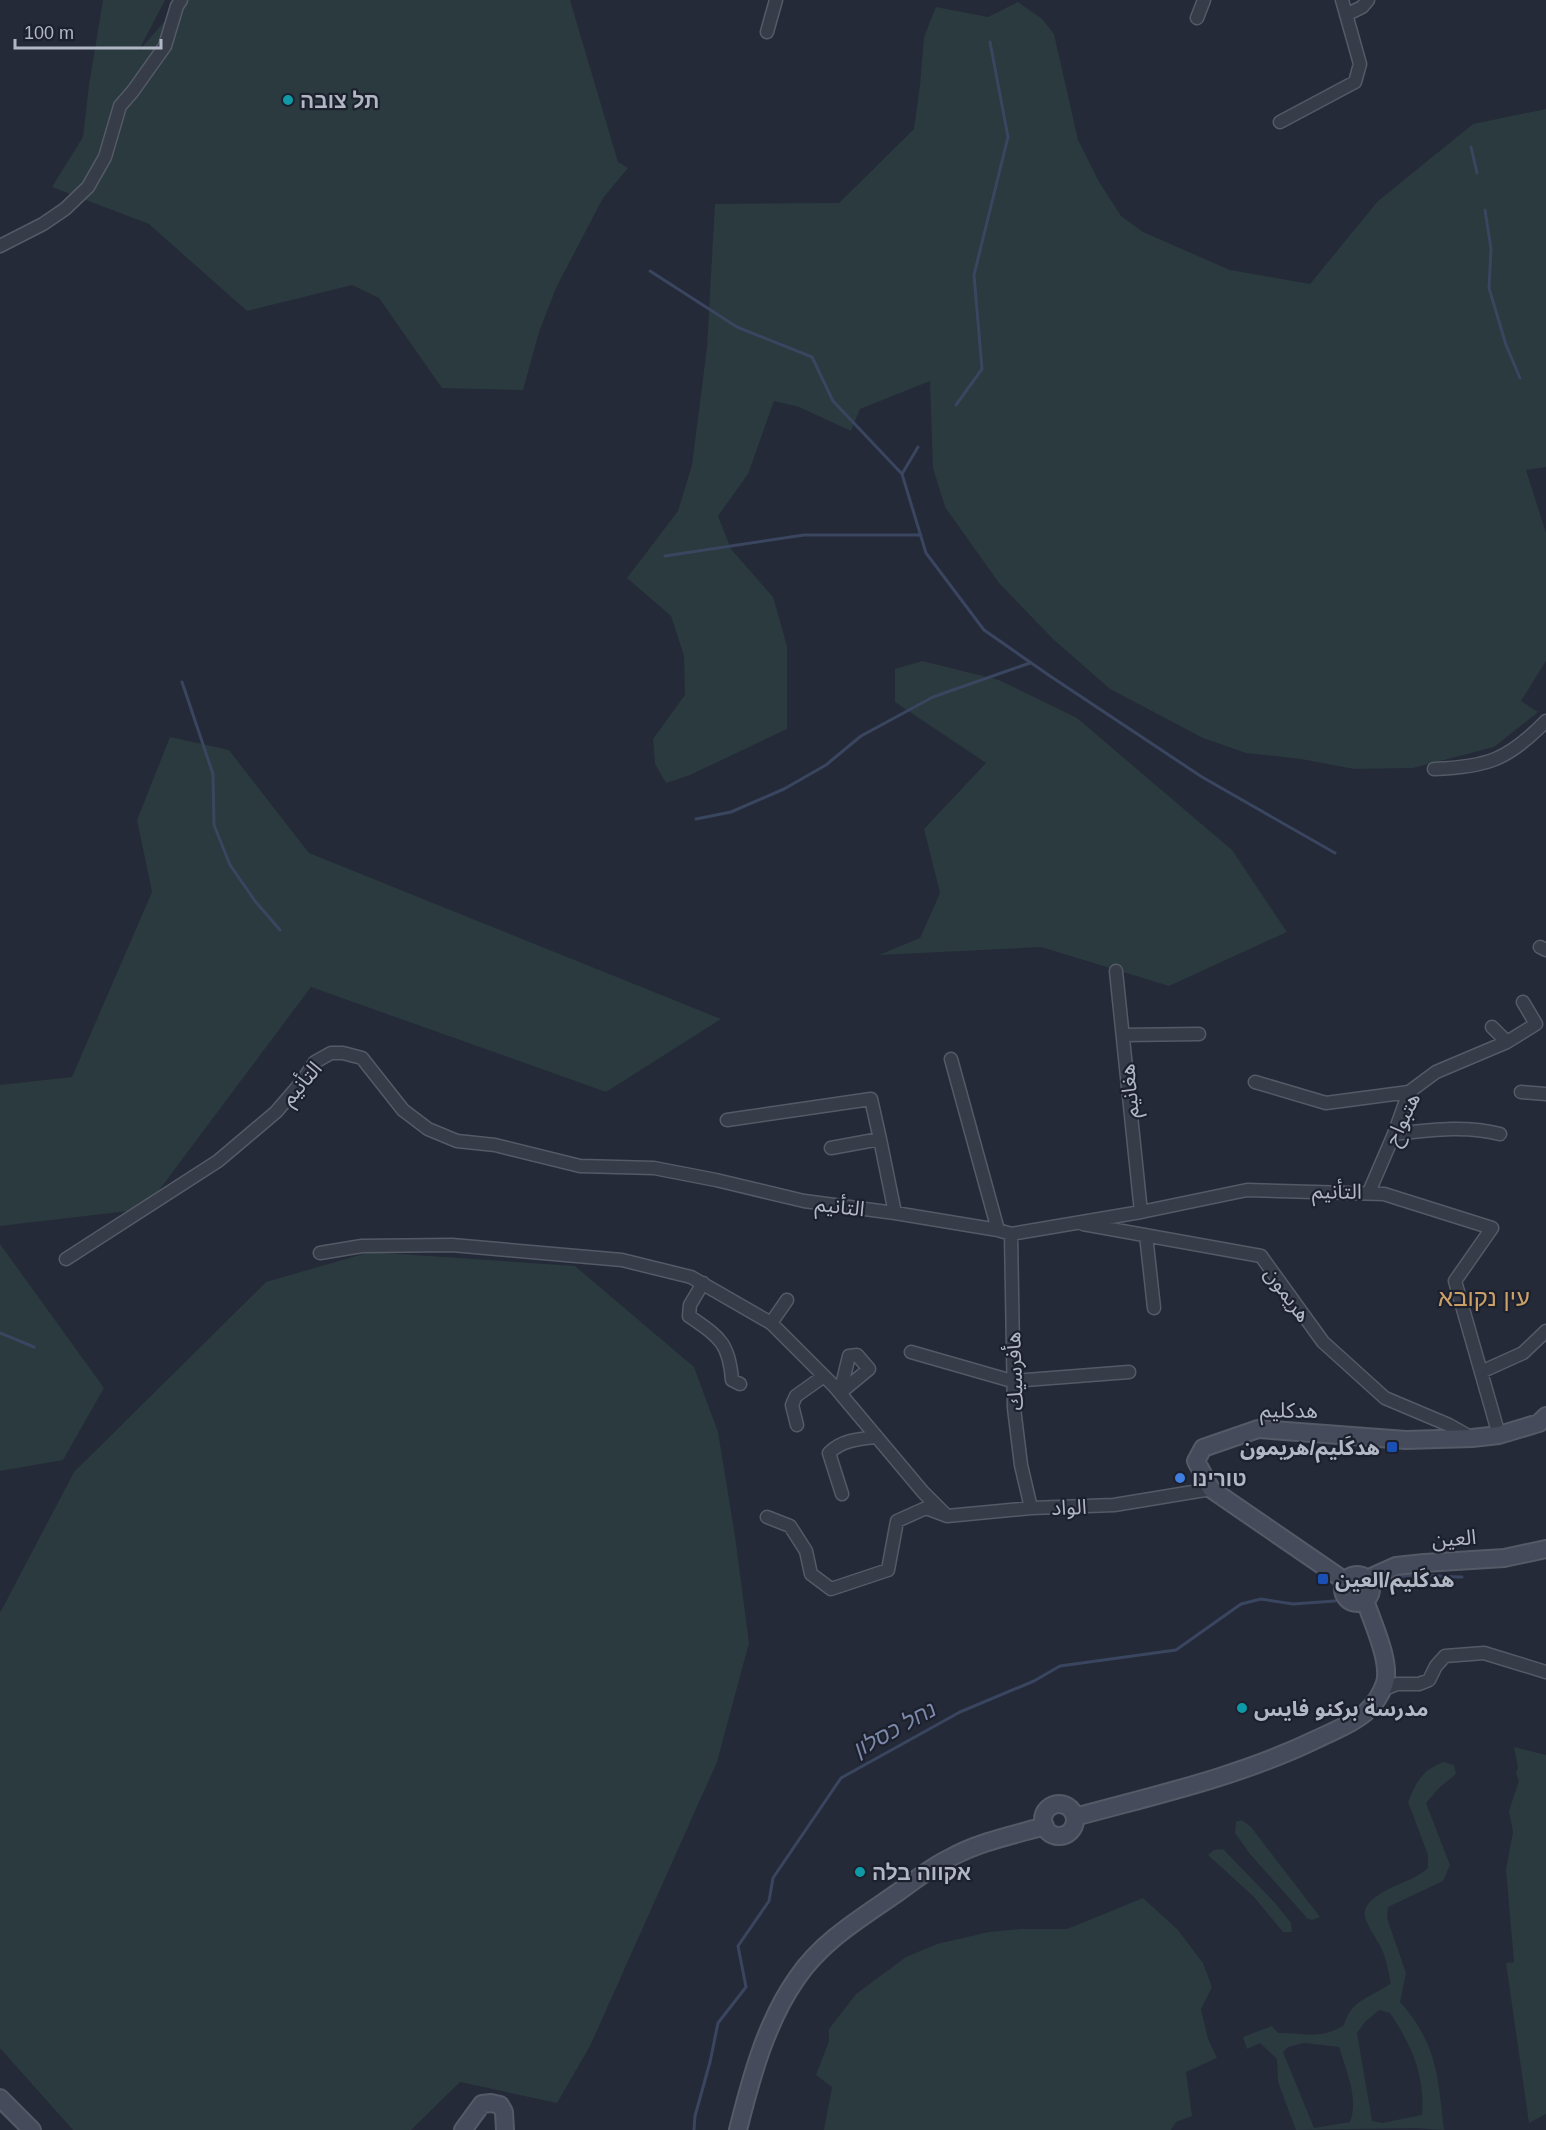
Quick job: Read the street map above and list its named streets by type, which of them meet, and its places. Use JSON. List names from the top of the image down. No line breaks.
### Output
{"streets":{"main road":["هدكليم","العين"],"street":["التأنيم","هغانيم","هتبواح","هريمون","هأفرسيك","الواد"]},"crossings":[["التأنيم","هغانيم"],["التأنيم","هتبواح"],["التأنيم","هريمون"],["التأنيم","هأفرسيك"],["التأنيم","هدكليم"],["هريمون","هدكليم"],["هأفرسيك","الواد"],["هدكليم","الواد"],["هدكليم","العين"]],"districts":["עין נקובא"],"water":["נחל כסלון"],"places":{"other":["תל צובה","טורינו","مدرسة بركنو فايس","אקווה בלה"],"transit":["هدكَليم/هريمون","هدكَليم/العين"]},"scale_bar":"100 m"}
